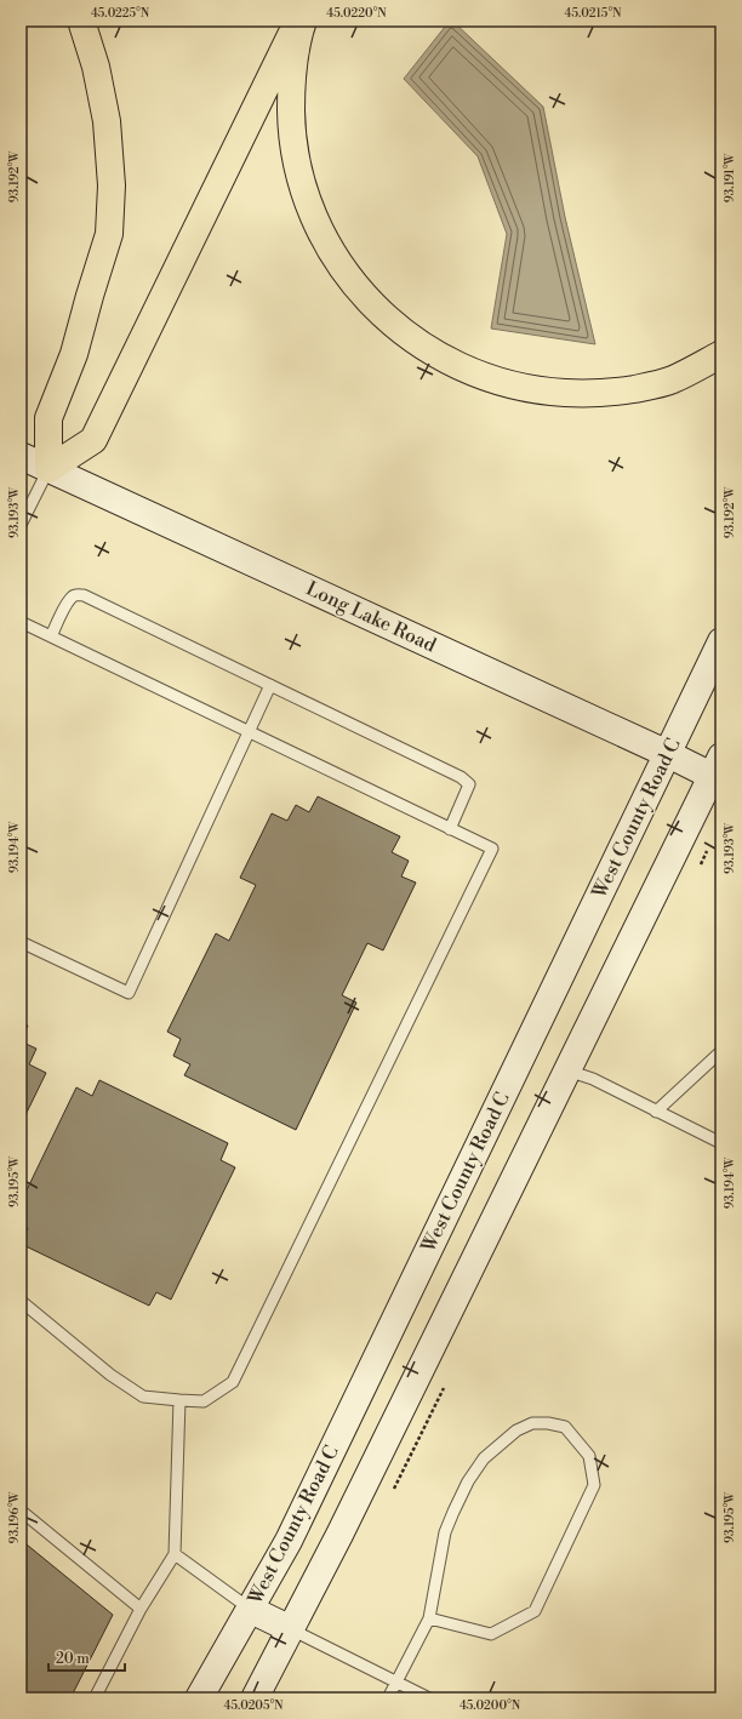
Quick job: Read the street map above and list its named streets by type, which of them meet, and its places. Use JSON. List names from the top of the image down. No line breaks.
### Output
{"streets":{"main road":["Long Lake Road","West County Road C"]},"crossings":[["Long Lake Road","West County Road C"]],"scale_bar":"20 m","coordinates":["45.0225°N","45.0220°N","45.0215°N","93.192°W","93.191°W","93.193°W","93.194°W","93.195°W","93.196°W","45.0205°N","45.0200°N"]}
